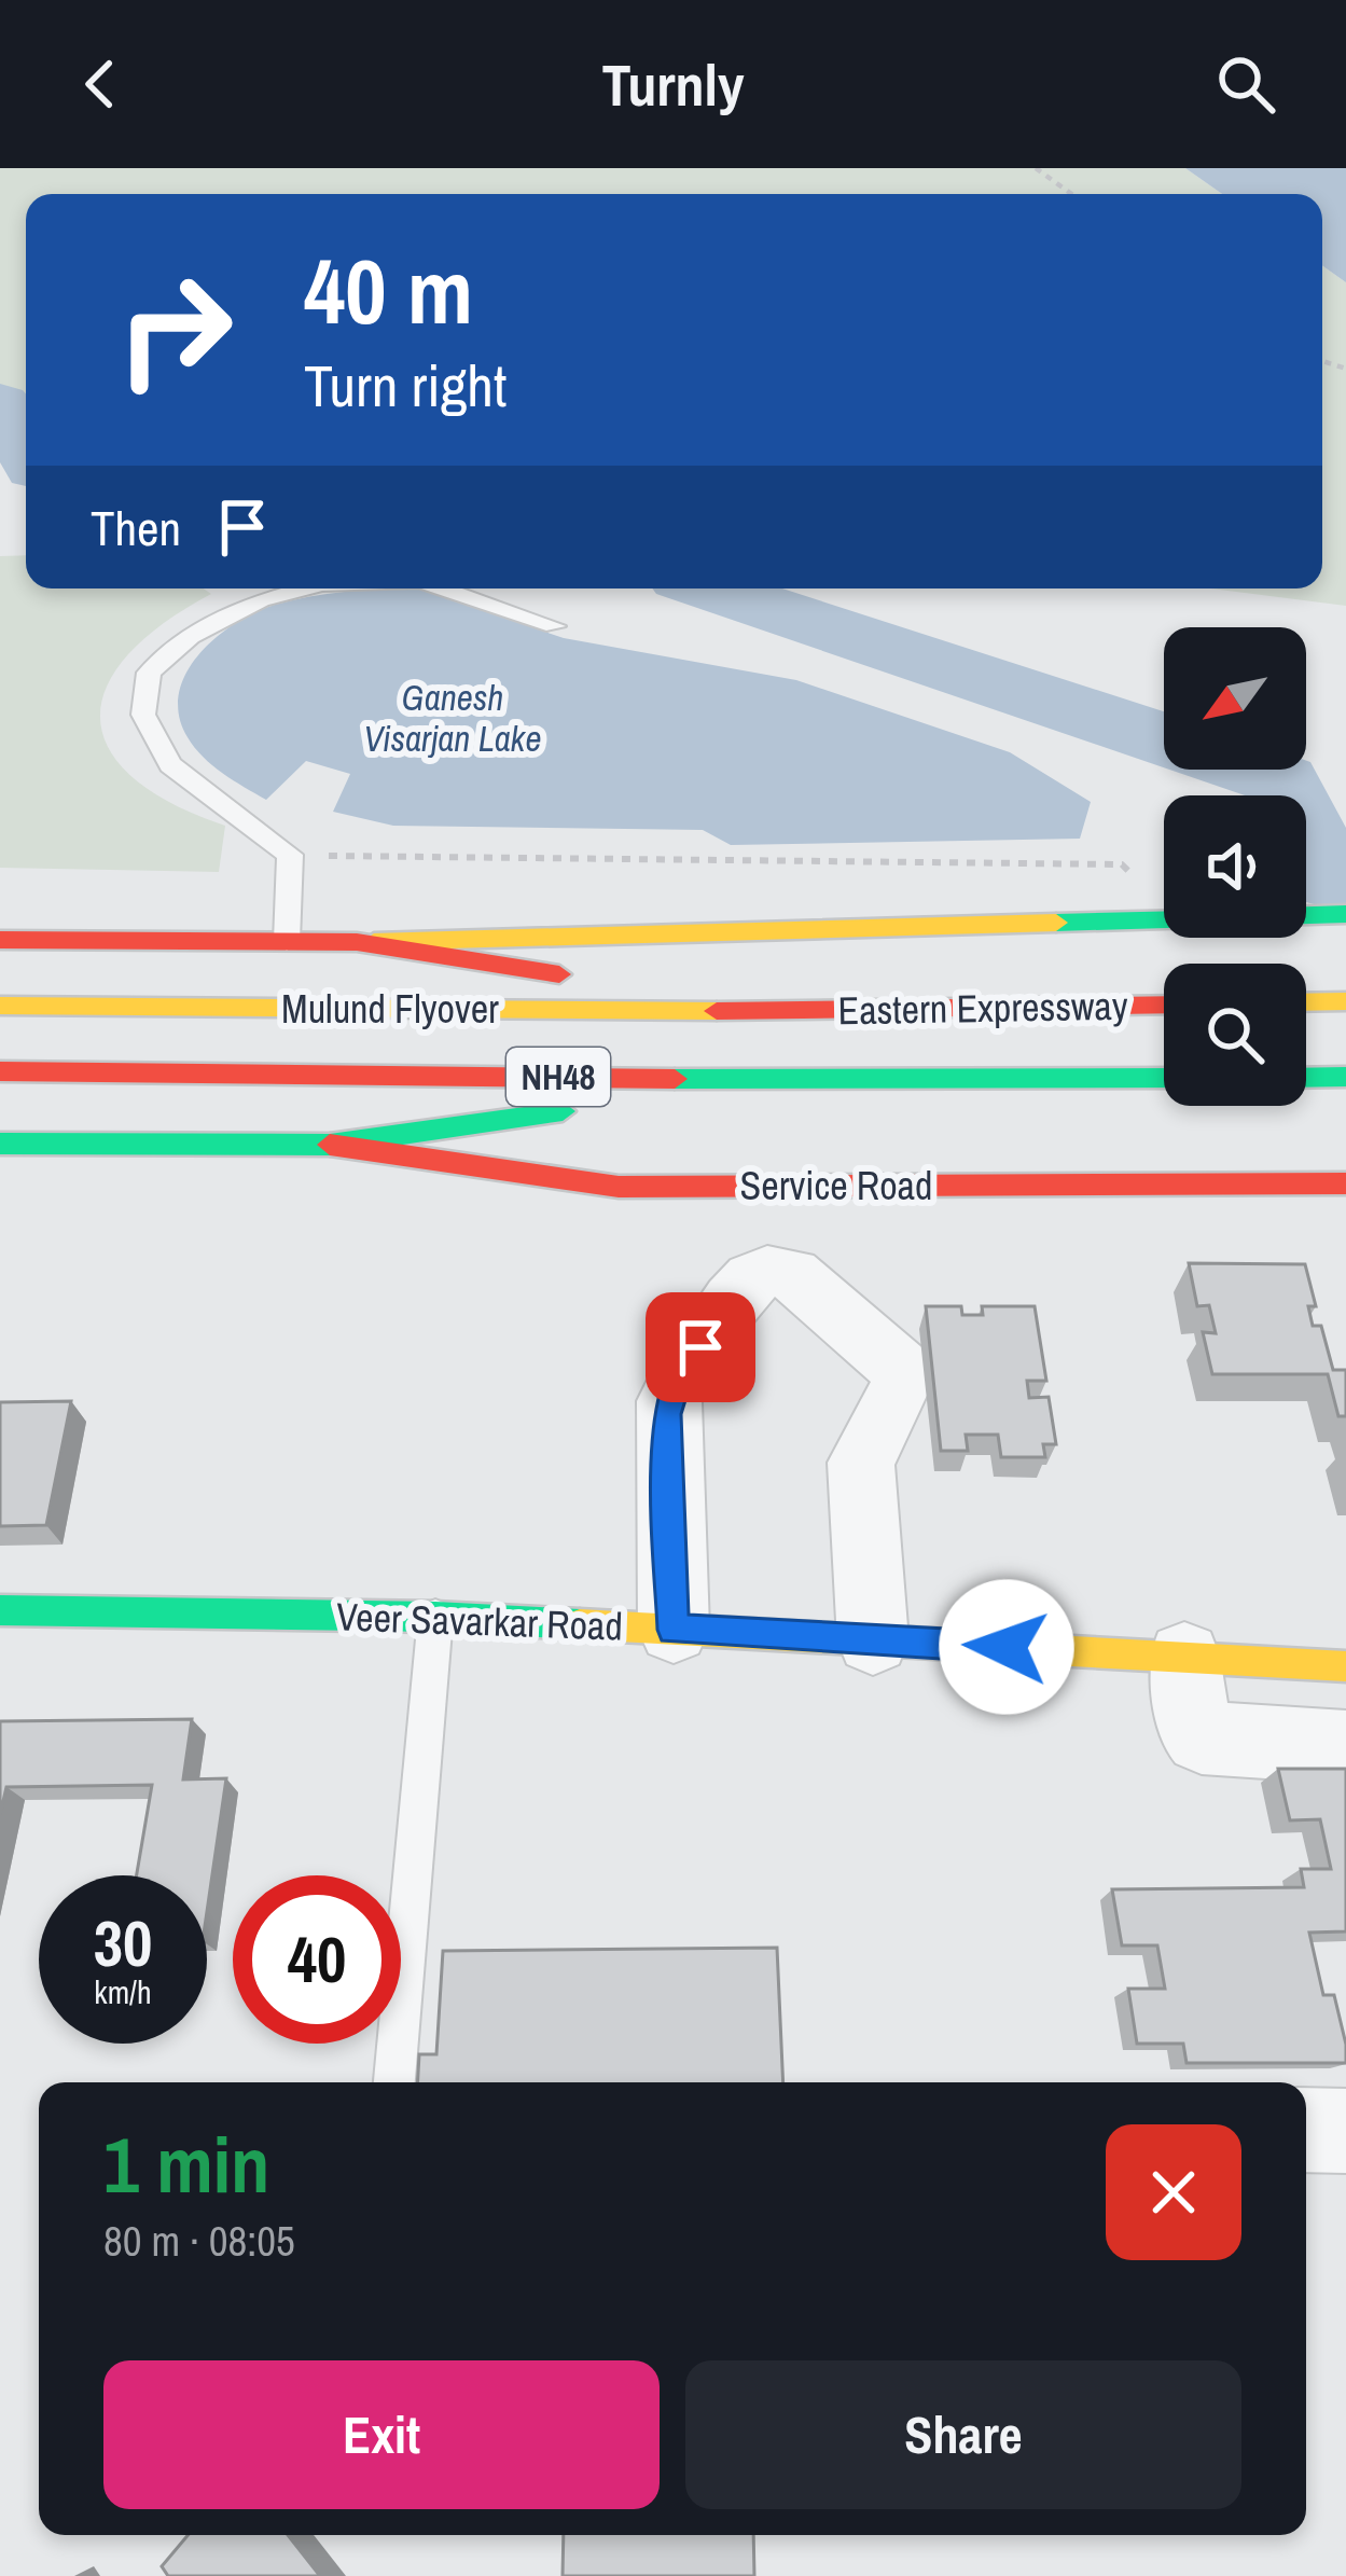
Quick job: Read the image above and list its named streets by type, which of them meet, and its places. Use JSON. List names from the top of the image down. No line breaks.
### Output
{"streets":{"main road":["Eastern Expressway","Mulund Flyover","NH48","Service Road","Veer Savarkar Road"]},"crossings":[["Eastern Expressway","Mulund Flyover"],["Mulund Flyover","NH48"]],"water":["Ganesh Visarjan Lake"],"north":"bottom left","page":{"header":"Turnly","turn":["40 m","Turn right"],"then":"Then","speed":"30 km/h","limit":"40","heading":["1 min","80 m · 08:05"],"buttons":["Exit","Share"]}}
